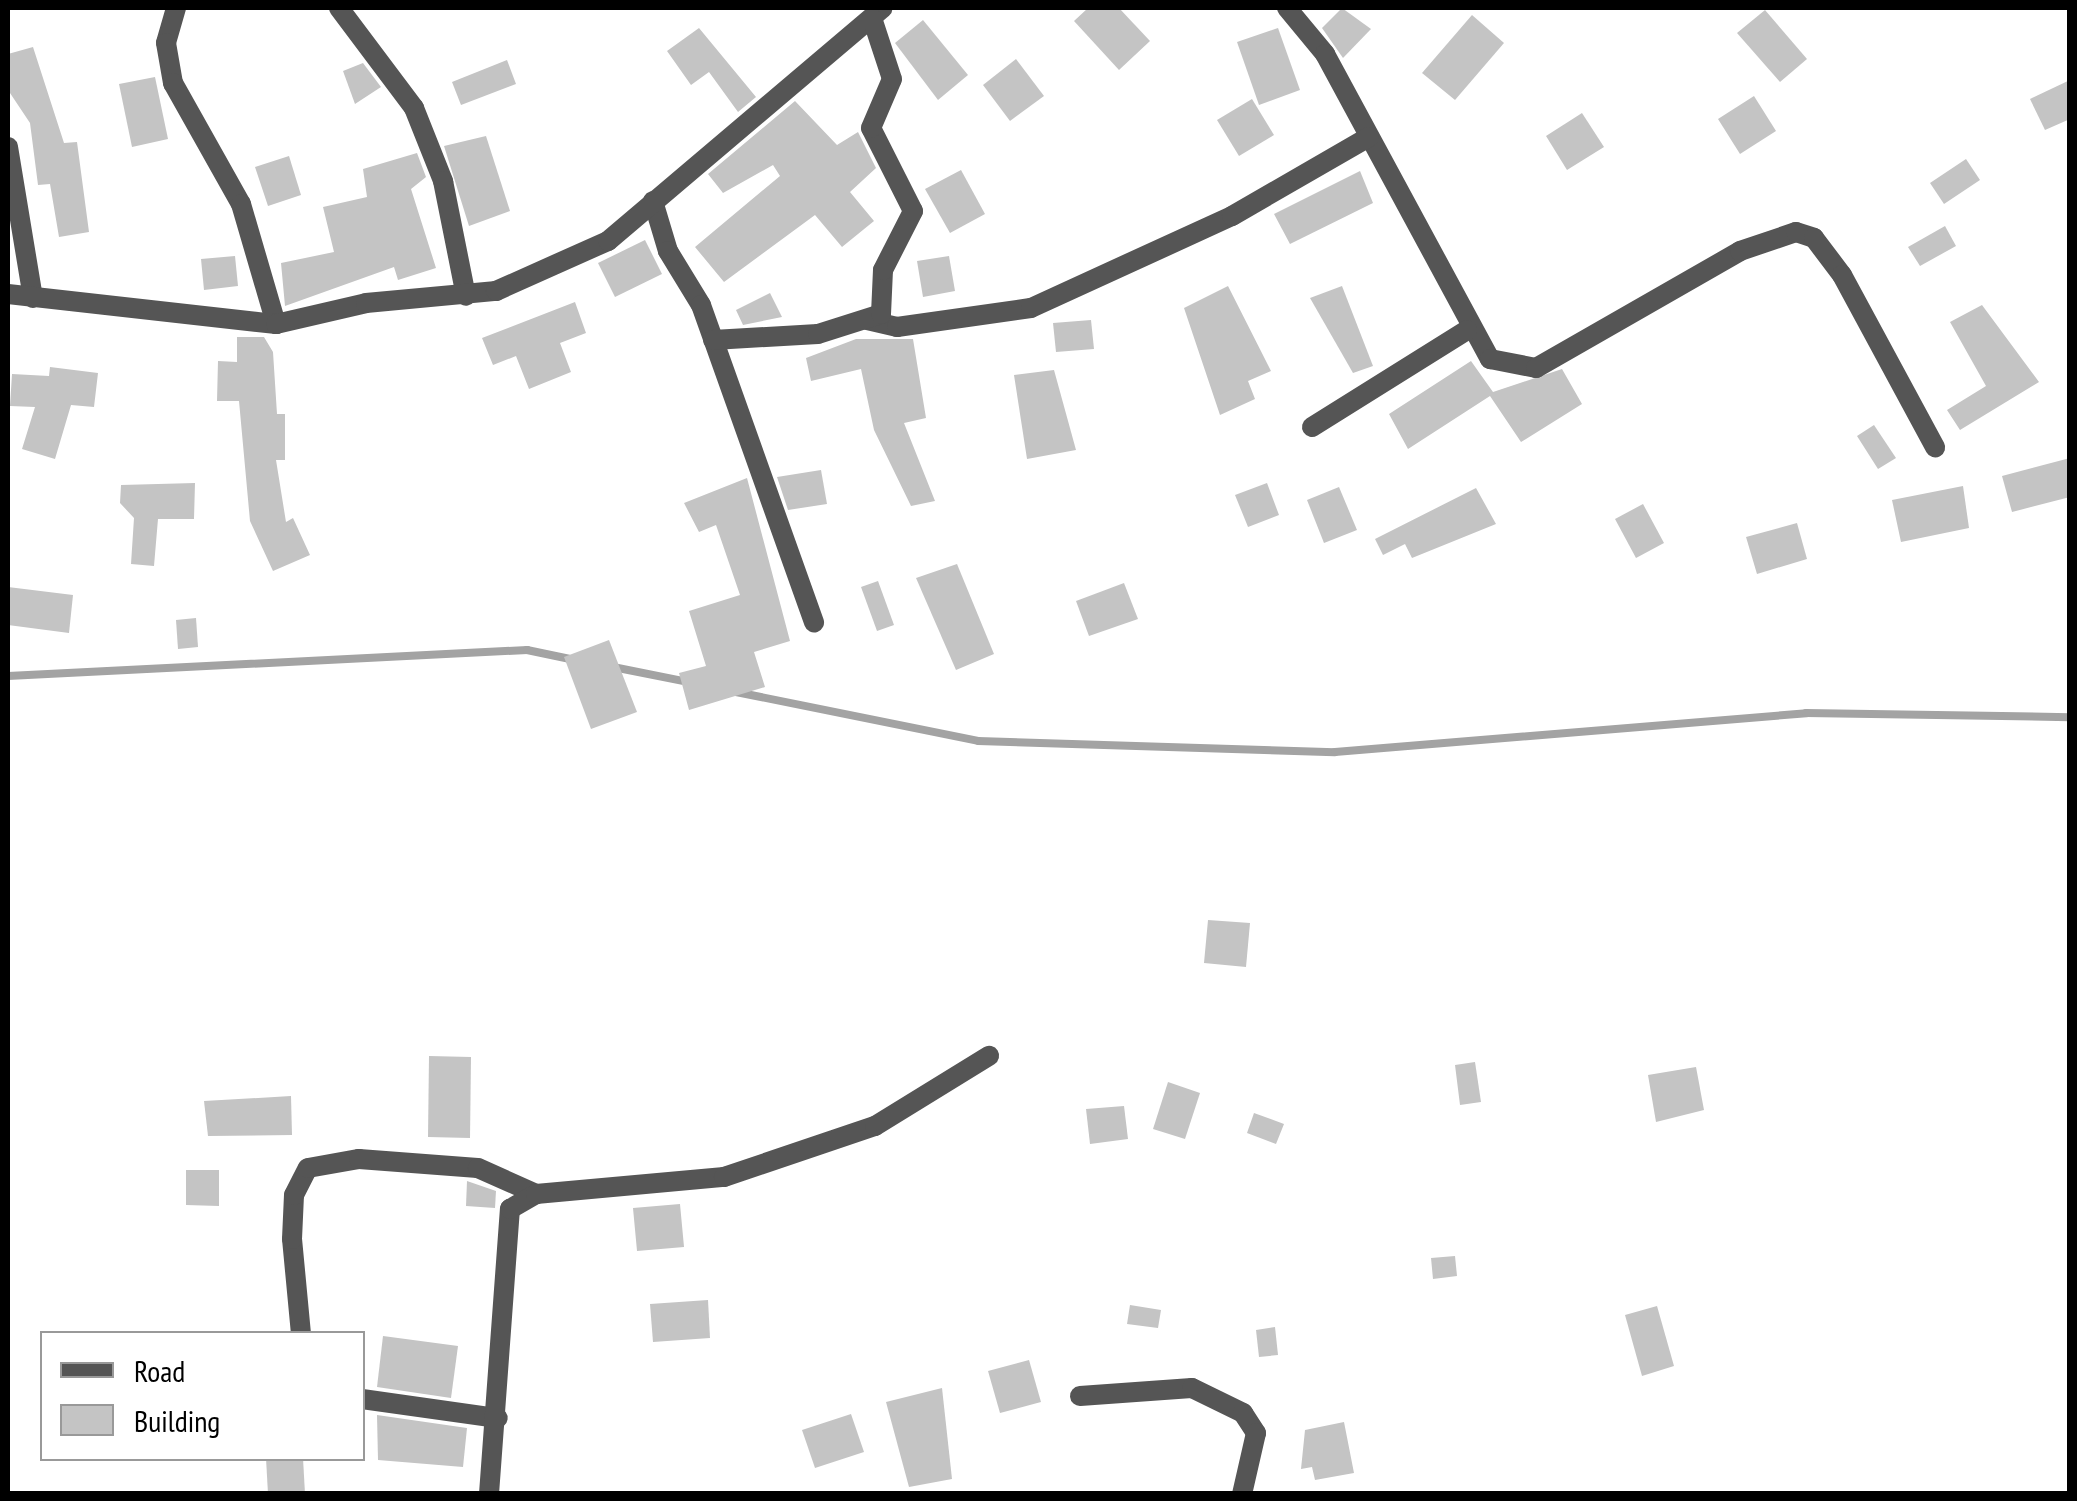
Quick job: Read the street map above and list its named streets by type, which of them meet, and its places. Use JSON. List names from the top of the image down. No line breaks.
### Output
{"legend":["Road","Building"]}
